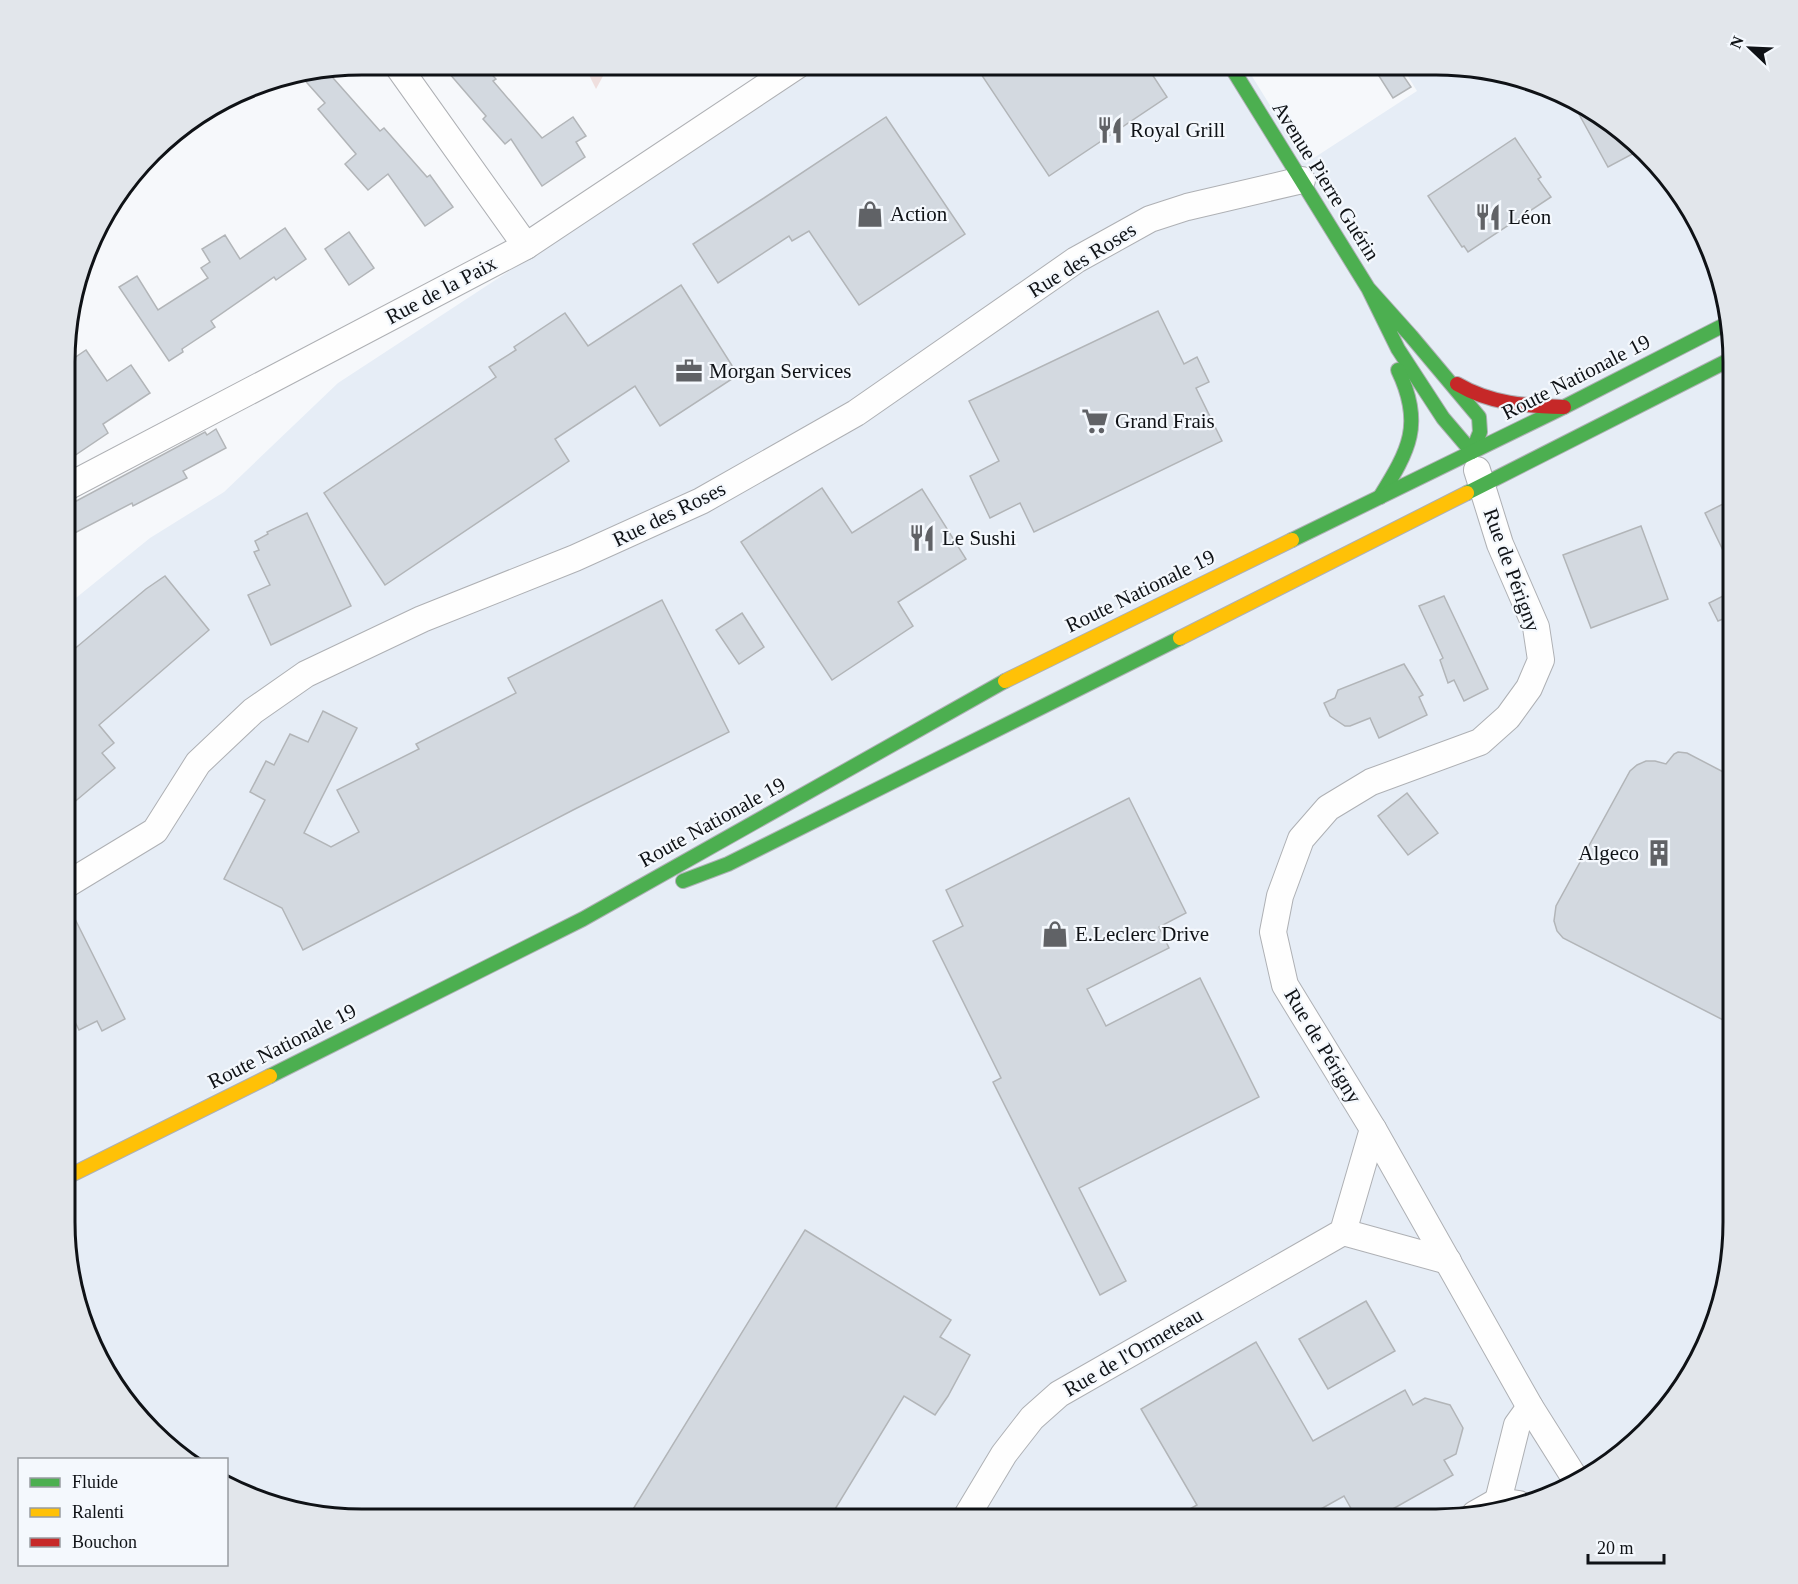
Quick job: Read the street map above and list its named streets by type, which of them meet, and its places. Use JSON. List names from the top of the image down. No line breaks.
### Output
{"streets":{"main road":["Avenue Pierre Guérin","Route Nationale 19"],"street":["Rue des Roses","Rue de la Paix","Rue de Périgny","Rue de l'Ormeteau"]},"crossings":[["Avenue Pierre Guérin","Rue des Roses"],["Avenue Pierre Guérin","Route Nationale 19"],["Avenue Pierre Guérin","Rue de Périgny"],["Route Nationale 19","Rue de Périgny"]],"places":{"restaurant":["Royal Grill","Léon","Le Sushi"],"shop":["Action","E.Leclerc Drive"],"office":["Morgan Services"],"supermarket":["Grand Frais"],"building":["Algeco"]},"legend":["Fluide","Ralenti","Bouchon"],"scale_bar":"20 m","north":"top left"}
